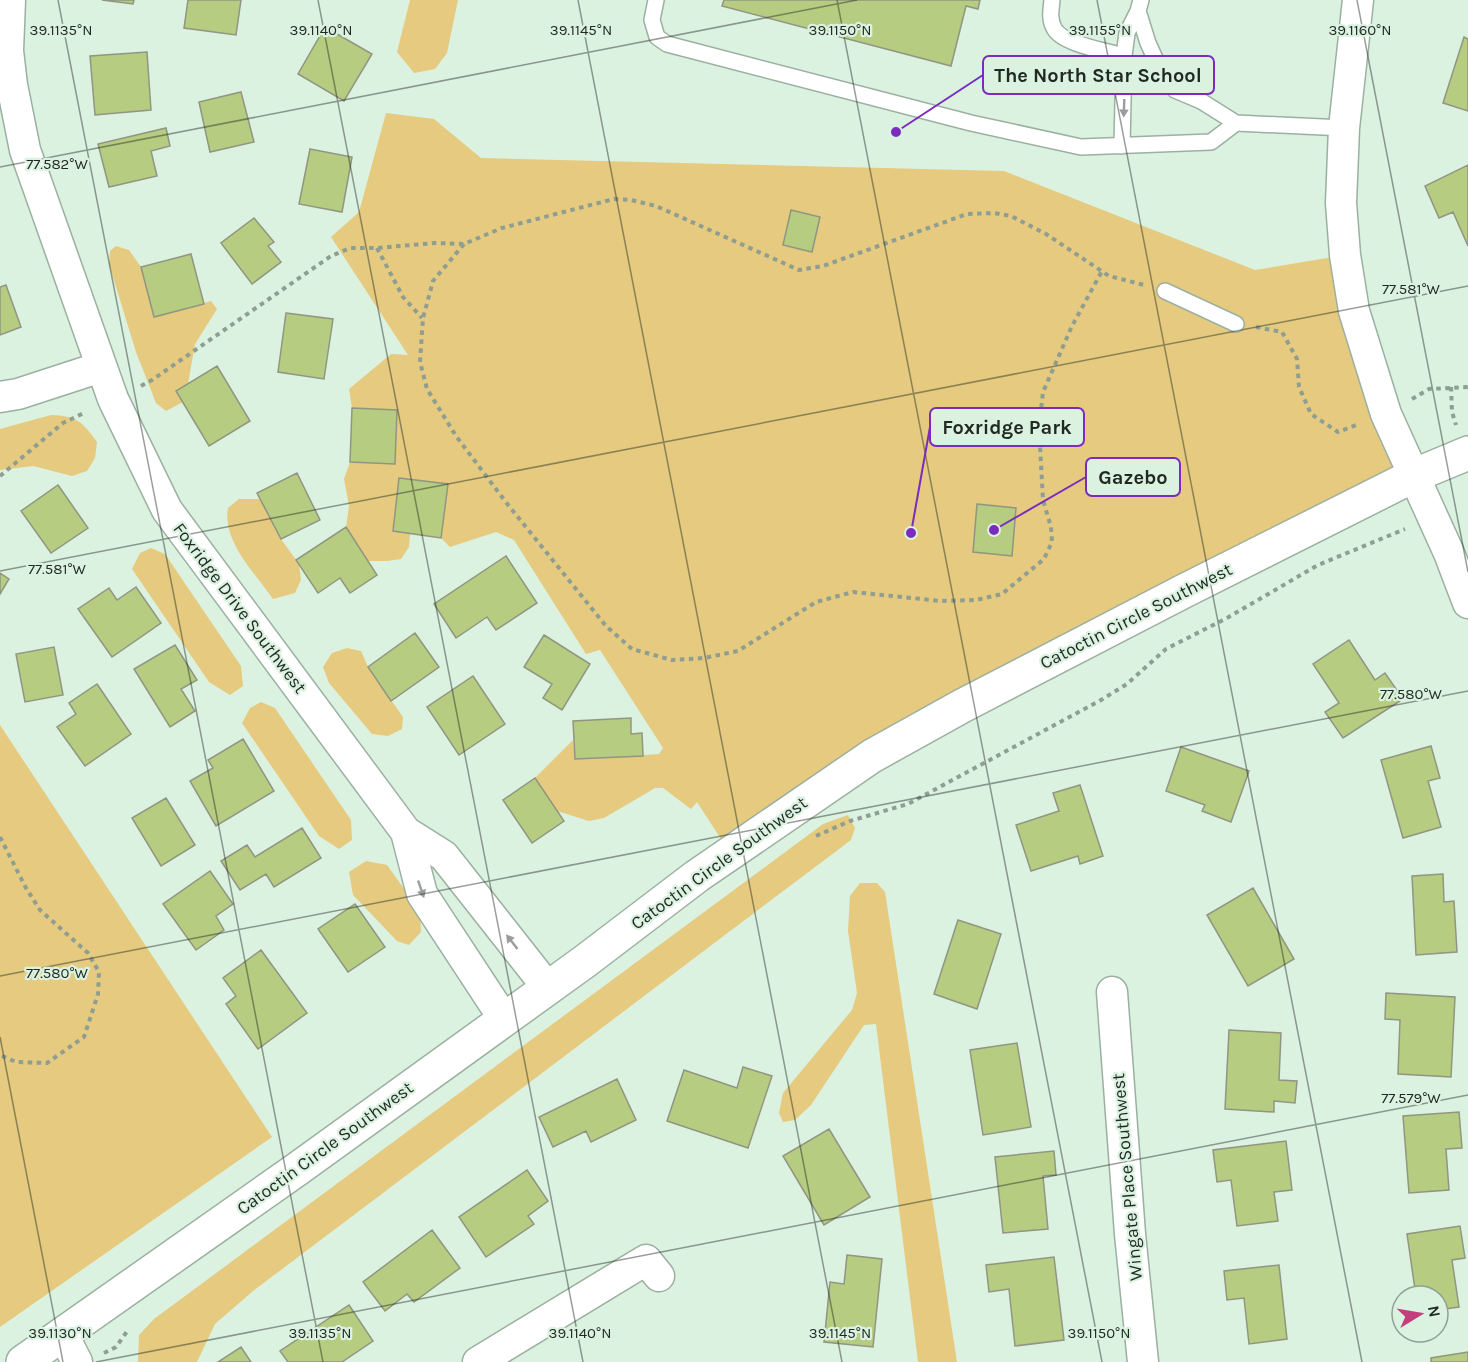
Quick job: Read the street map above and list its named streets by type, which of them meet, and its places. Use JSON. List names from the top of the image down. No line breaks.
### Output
{"streets":{"main road":["Catoctin Circle Southwest"],"street":["Foxridge Drive Southwest","Wingate Place Southwest"]},"crossings":[["Foxridge Drive Southwest","Catoctin Circle Southwest"]],"places":["The North Star School","Gazebo","Foxridge Park"],"north":"right","coordinates":["39.1135°N","39.1140°N","39.1145°N","39.1150°N","39.1155°N","39.1160°N","77.582°W","77.581°W","77.580°W","77.579°W","39.1130°N"]}
